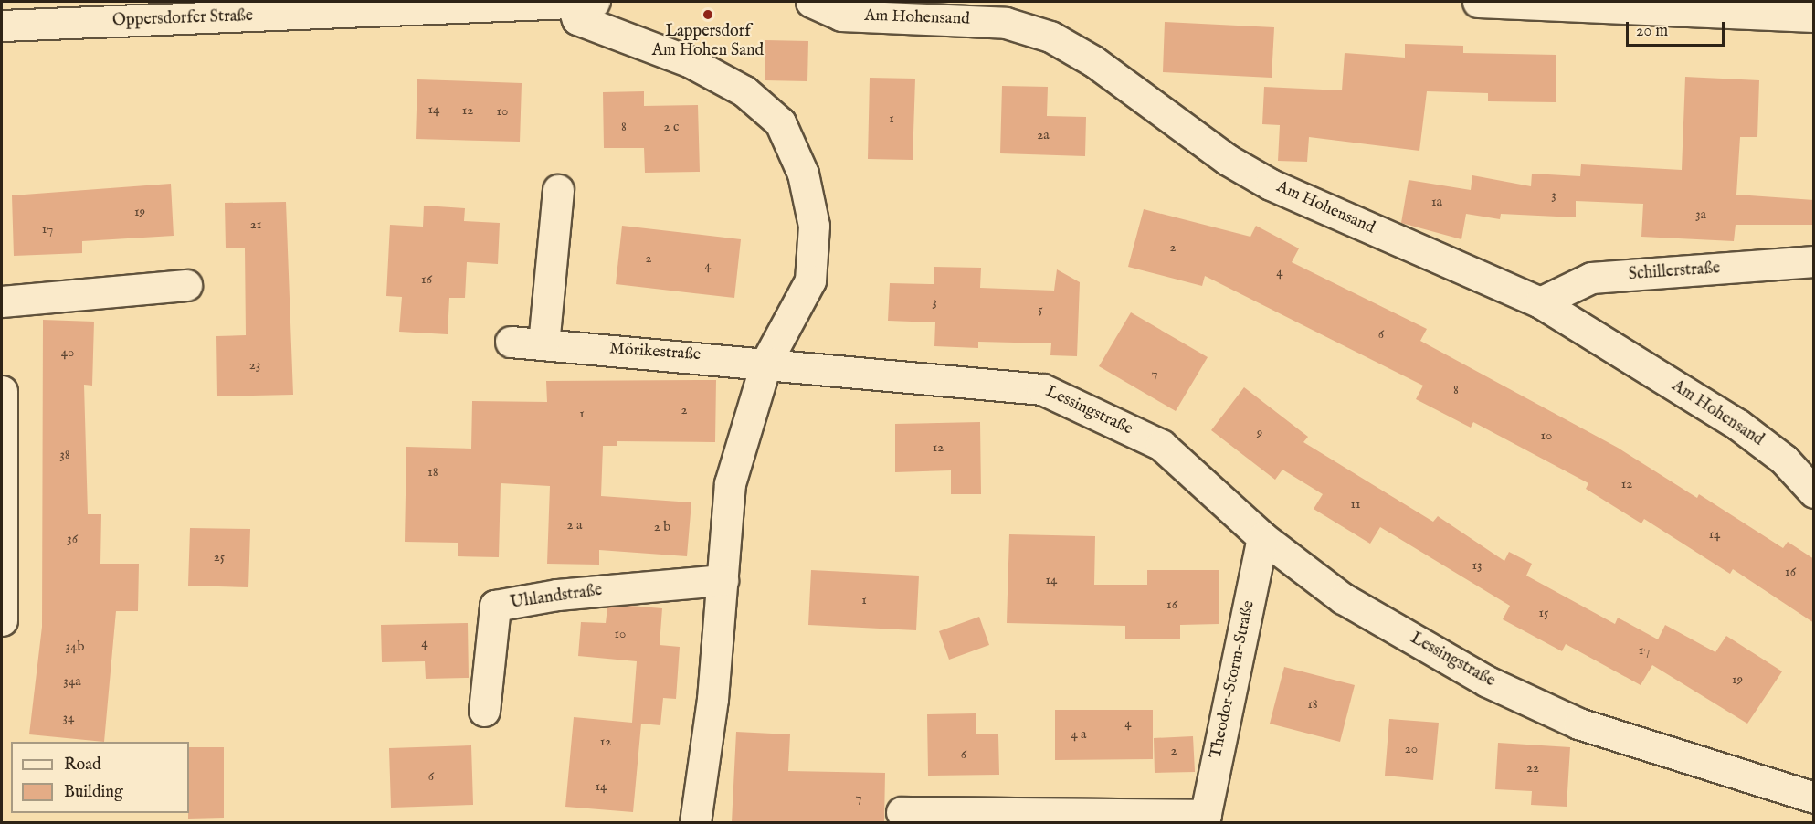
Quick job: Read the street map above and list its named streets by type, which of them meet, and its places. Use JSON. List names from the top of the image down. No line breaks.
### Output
{"streets":{"street":["Am Hohensand","Oppersdorfer Straße","Schillerstraße","Mörikestraße","Lessingstraße","Uhlandstraße","Theodor-Storm-Straße"]},"crossings":[["Am Hohensand","Schillerstraße"],["Mörikestraße","Lessingstraße"],["Lessingstraße","Theodor-Storm-Straße"]],"places":["Lappersdorf Am Hohen Sand"],"house_numbers":["14","12","10","1","8","2 c","2a","3","1a","19","3a","21","17","2","2","4","4","16","3","5","6","40","23","7","8","2","1","9","10","12","38","18","12","11","2 a","2 b","14","36","25","13","16","14","1","16","15","10","4","34b","17","19","34a","18","34","4","4 a","12","20","2","6","22","6","14","7"],"legend":["Road","Building"],"scale_bar":"20 m"}
